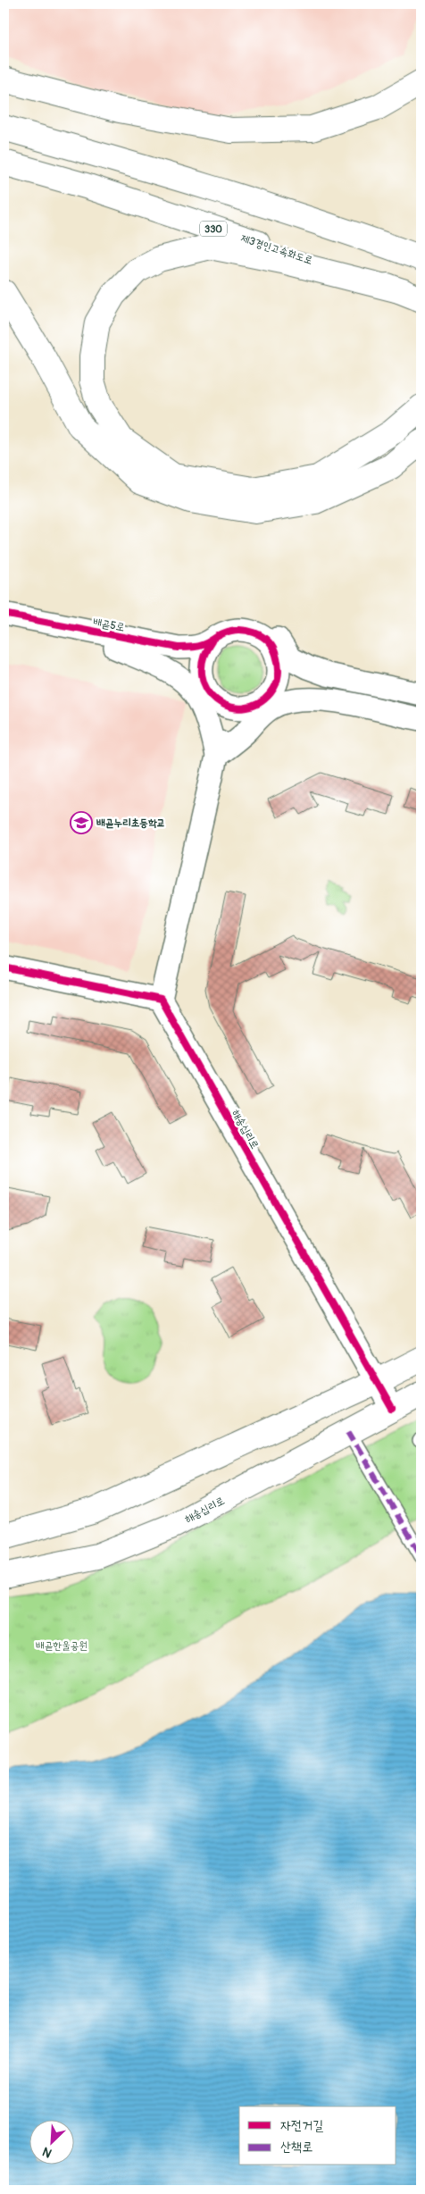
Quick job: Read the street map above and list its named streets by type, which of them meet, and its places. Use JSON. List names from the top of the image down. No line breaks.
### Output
{"streets":{"main road":["330","제3경인고속화도로","해송십리로"],"street":["배곧5로"]},"parks":["배곧한울공원"],"places":{"school or university":["배곧누리초등학교"]},"legend":["자전거길","산책로"],"north":"bottom left"}
